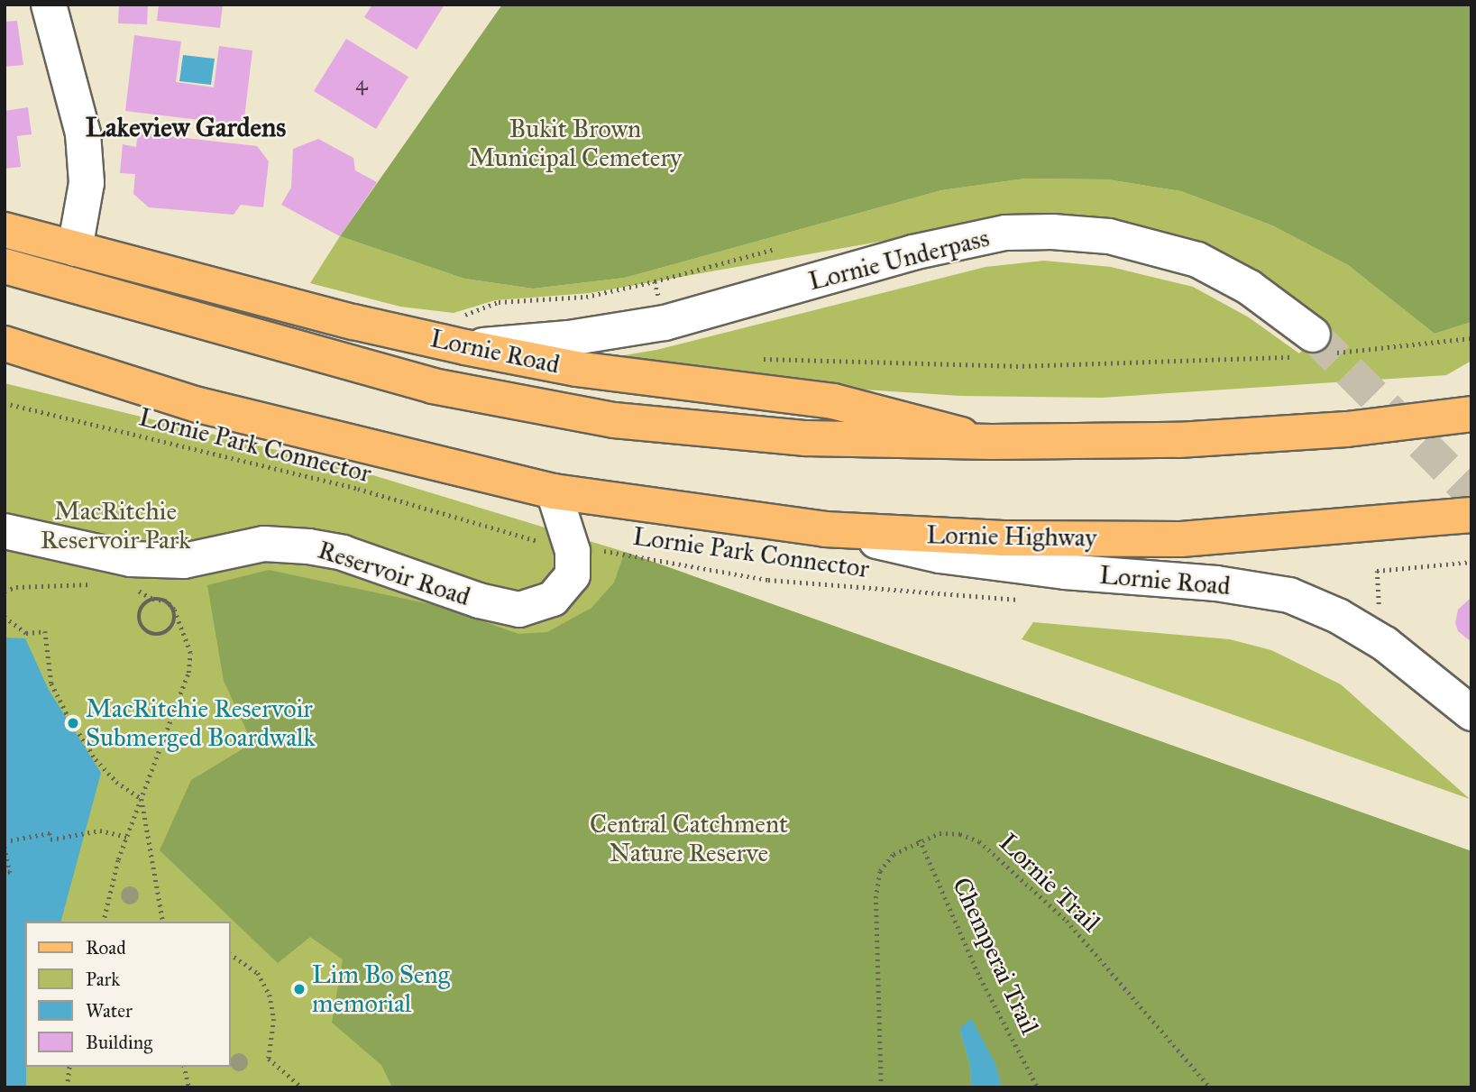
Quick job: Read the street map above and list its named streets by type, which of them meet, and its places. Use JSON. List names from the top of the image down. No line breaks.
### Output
{"streets":{"main road":["Lornie Road","Lornie Highway"],"street":["Lornie Underpass","Reservoir Road"],"path":["Lornie Park Connector","Lornie Trail","Chemperai Trail"]},"crossings":[["Lornie Underpass","Lornie Road"],["Lornie Road","Lornie Highway"],["Lornie Park Connector","Reservoir Road"],["Lornie Highway","Reservoir Road"],["Lornie Trail","Chemperai Trail"]],"districts":["Lakeview Gardens"],"parks":["Bukit Brown Municipal Cemetery","MacRitchie Reservoir Park","Central Catchment Nature Reserve"],"places":["MacRitchie Reservoir Submerged Boardwalk","Lim Bo Seng memorial"],"house_numbers":["4"],"legend":["Road","Park","Water","Building"]}
